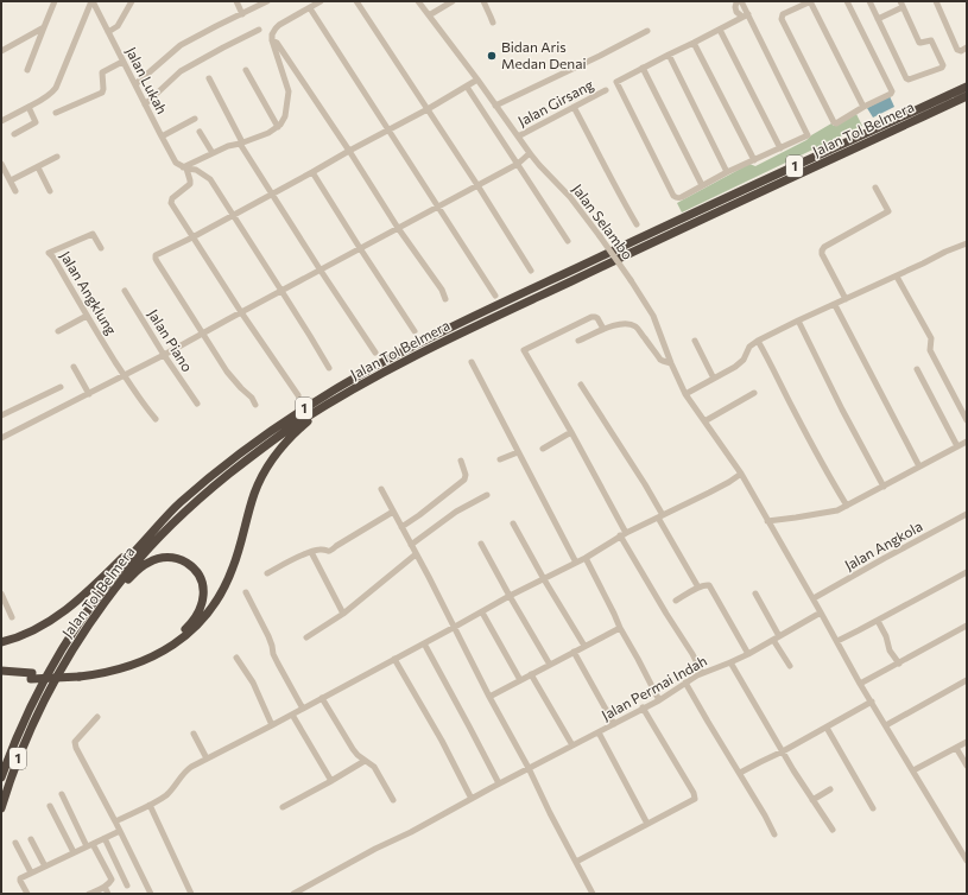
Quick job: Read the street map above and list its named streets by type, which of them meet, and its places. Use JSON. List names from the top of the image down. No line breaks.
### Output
{"streets":{"highway":["Jalan Tol Belmera","1"],"street":["Jalan Lukah","Jalan Girsang","Jalan Selambo","Jalan Angklung","Jalan Piano","Jalan Angkola","Jalan Permai Indah"]},"crossings":[["Jalan Girsang","Jalan Selambo"],["Jalan Selambo","Jalan Angkola"],["Jalan Selambo","Jalan Permai Indah"]],"places":["Bidan Aris Medan Denai"]}
